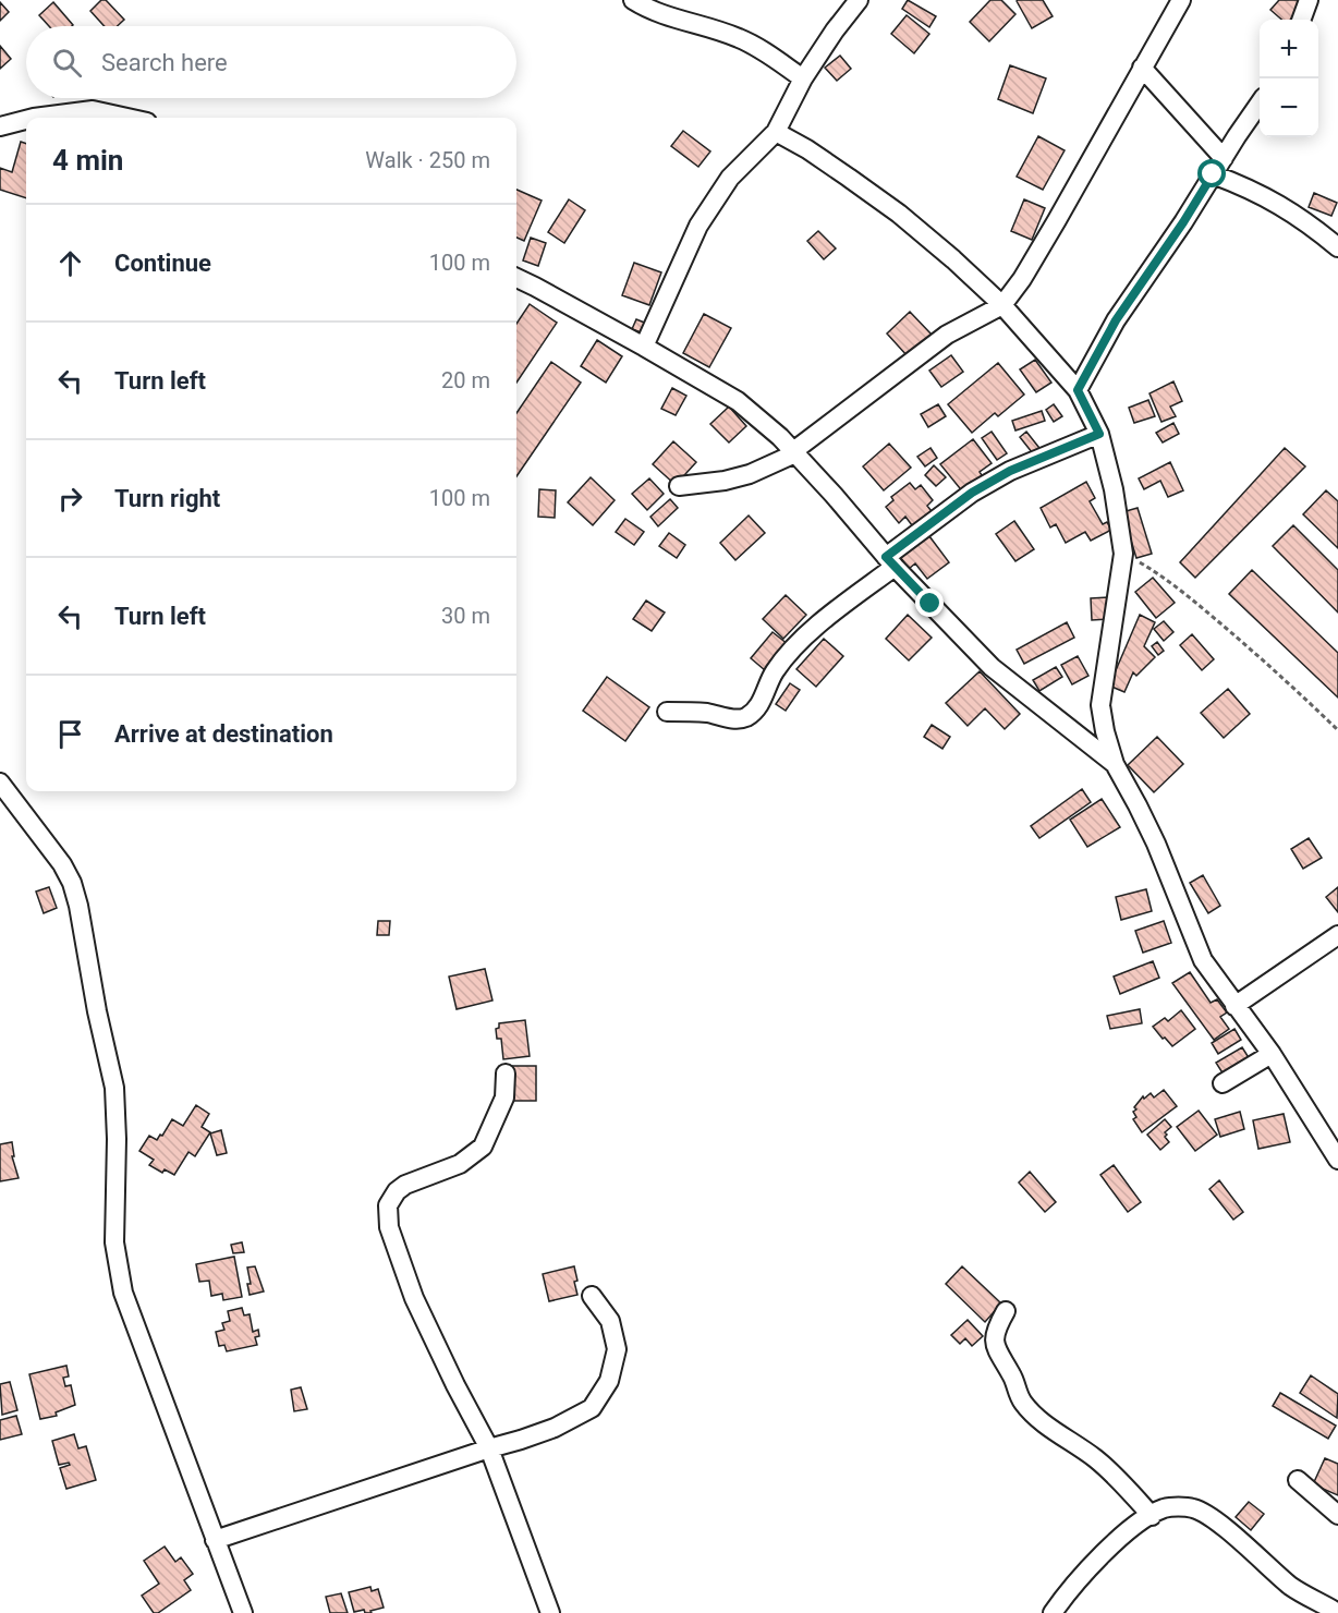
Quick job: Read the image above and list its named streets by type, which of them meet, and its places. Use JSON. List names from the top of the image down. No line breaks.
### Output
{"page":{"map_buttons":["+","−"],"search":"Search here","heading":["4 min","Walk · 250 m"],"list":[["Continue","100 m"],["Turn left","20 m"],["Turn right","100 m"],["Turn left","30 m"],"Arrive at destination"]}}
